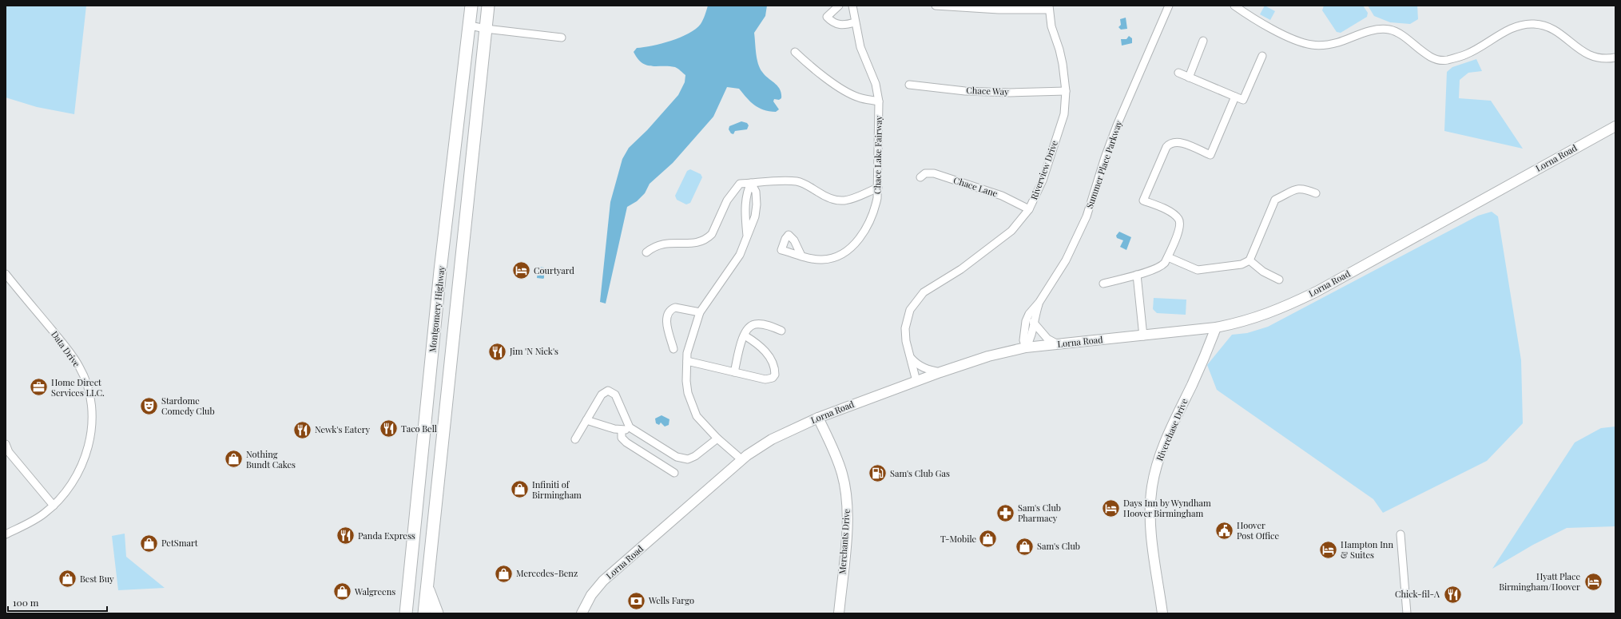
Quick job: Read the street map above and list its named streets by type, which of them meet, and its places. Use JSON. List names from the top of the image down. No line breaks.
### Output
{"streets":{"main road":["Montgomery Highway"],"street":["Chace Way","Chace Lake Fairway","Lorna Road","Summer Place Parkway","Riverview Drive","Chace Lane","Data Drive","Riverchase Drive","Merchants Drive"]},"crossings":[["Chace Way","Riverview Drive"],["Lorna Road","Summer Place Parkway"],["Lorna Road","Riverview Drive"],["Lorna Road","Riverchase Drive"],["Lorna Road","Merchants Drive"],["Riverview Drive","Chace Lane"]],"places":{"hotel":["Courtyard","Days Inn by Wyndham Hoover Birmingham","Hampton Inn & Suites","Hyatt Place Birmingham/Hoover"],"restaurant":["Jim 'N Nick's","Taco Bell","Newk's Eatery","Panda Express","Chick-fil-A"],"office":["Home Direct Services LLC."],"theatre":["Stardome Comedy Club"],"shop":["Nothing Bundt Cakes","Infiniti of Birmingham","T-Mobile","PetSmart","Sam's Club","Mercedes-Benz","Best Buy","Walgreens"],"fuel station":["Sam's Club Gas"],"pharmacy":["Sam's Club Pharmacy"],"public building":["Hoover Post Office"],"bank":["Wells Fargo"]},"scale_bar":"100 m"}
